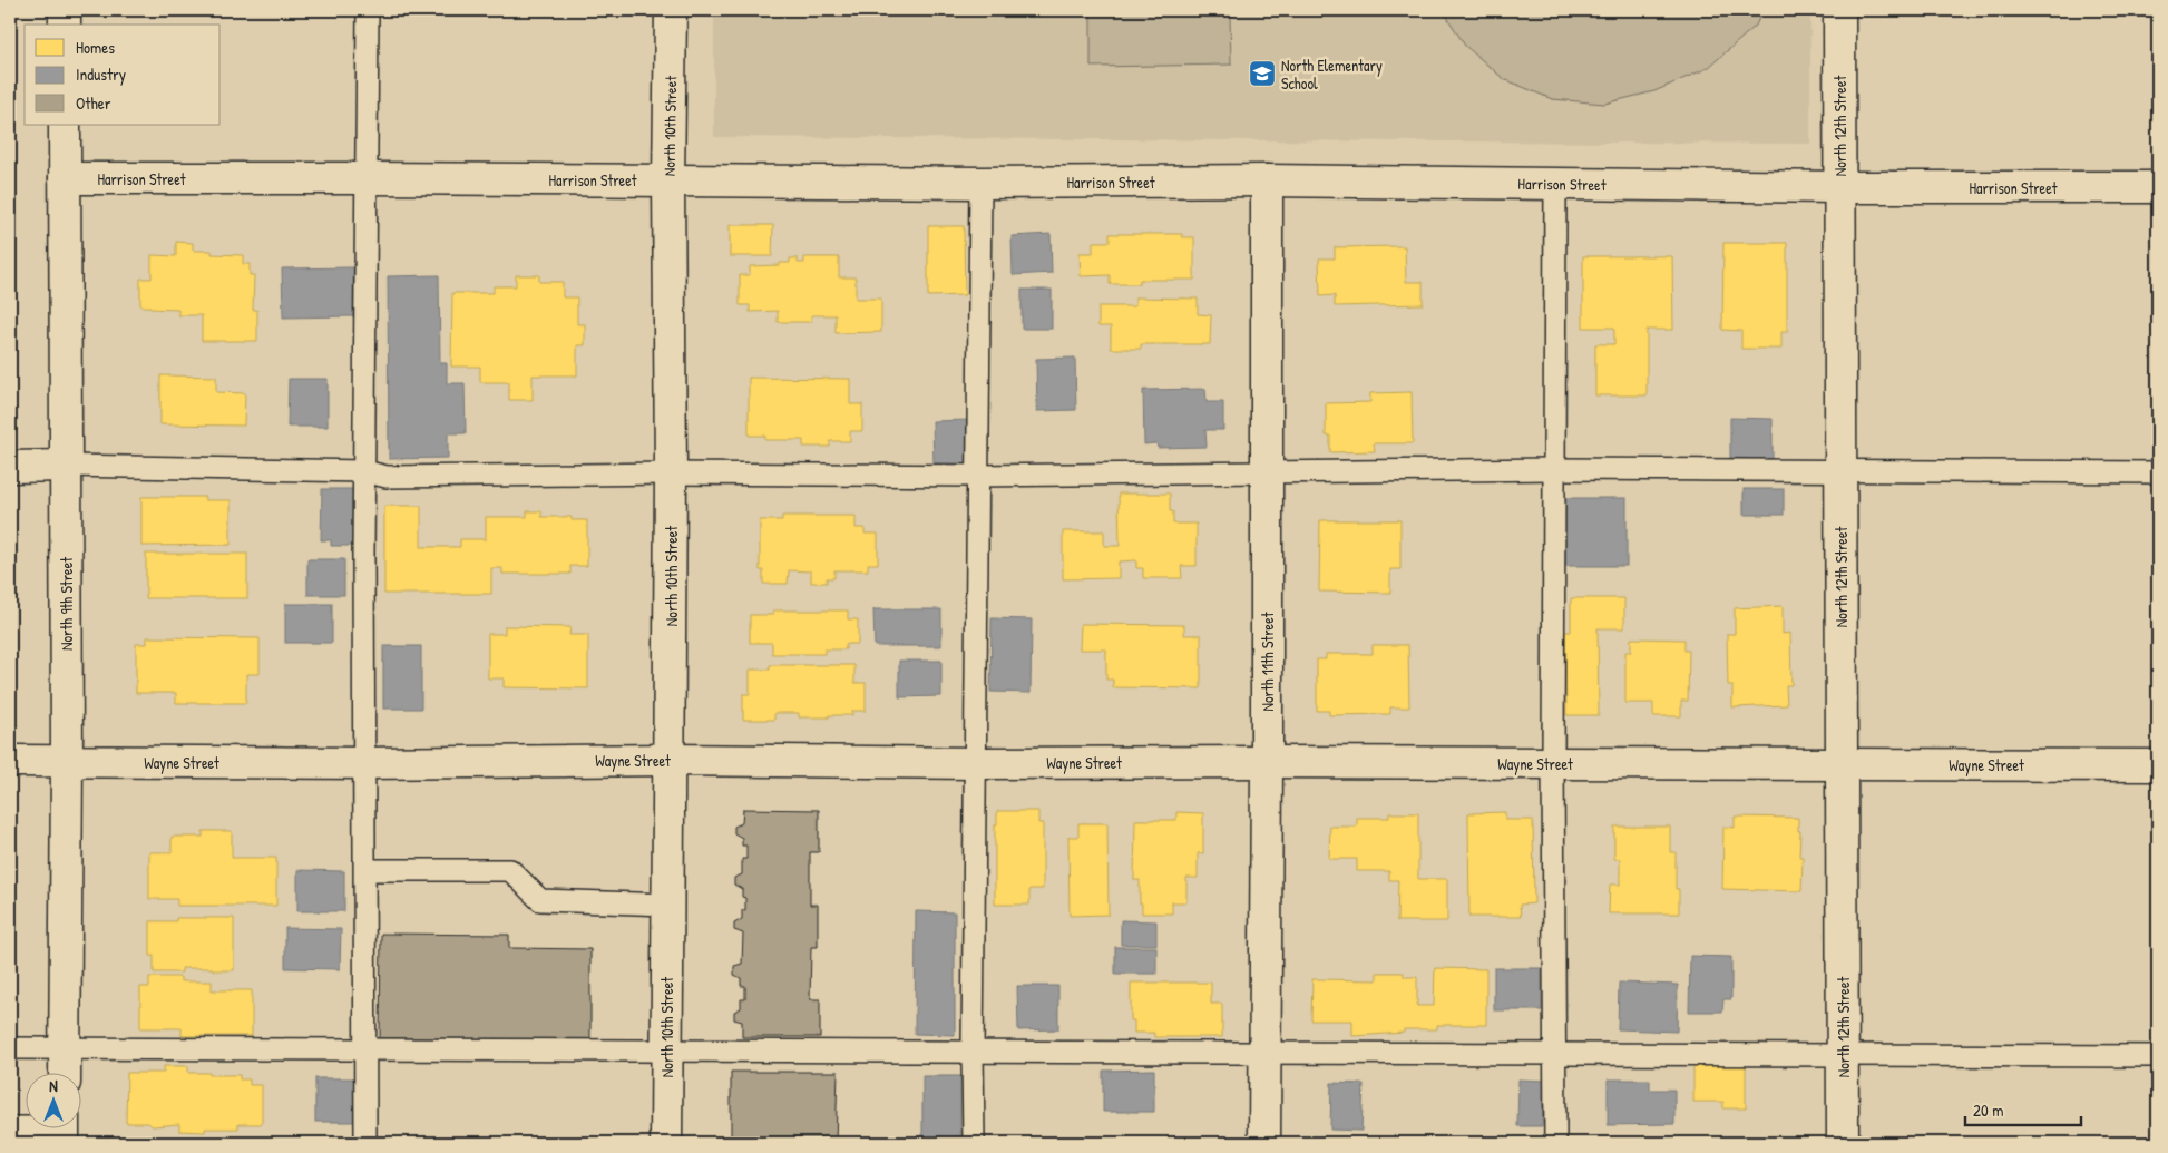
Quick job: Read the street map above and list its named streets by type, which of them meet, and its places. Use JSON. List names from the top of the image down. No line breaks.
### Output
{"streets":{"street":["North 10th Street","North 12th Street","Harrison Street","North 9th Street","North 11th Street","Wayne Street"]},"crossings":[["North 10th Street","Harrison Street"],["North 10th Street","Wayne Street"],["North 12th Street","Harrison Street"],["North 12th Street","Wayne Street"],["Harrison Street","North 9th Street"],["Harrison Street","North 11th Street"],["North 9th Street","Wayne Street"],["North 11th Street","Wayne Street"]],"places":{"school or university":["North Elementary School"]},"legend":["Homes","Industry","Other"],"scale_bar":"20 m","north":"top"}
